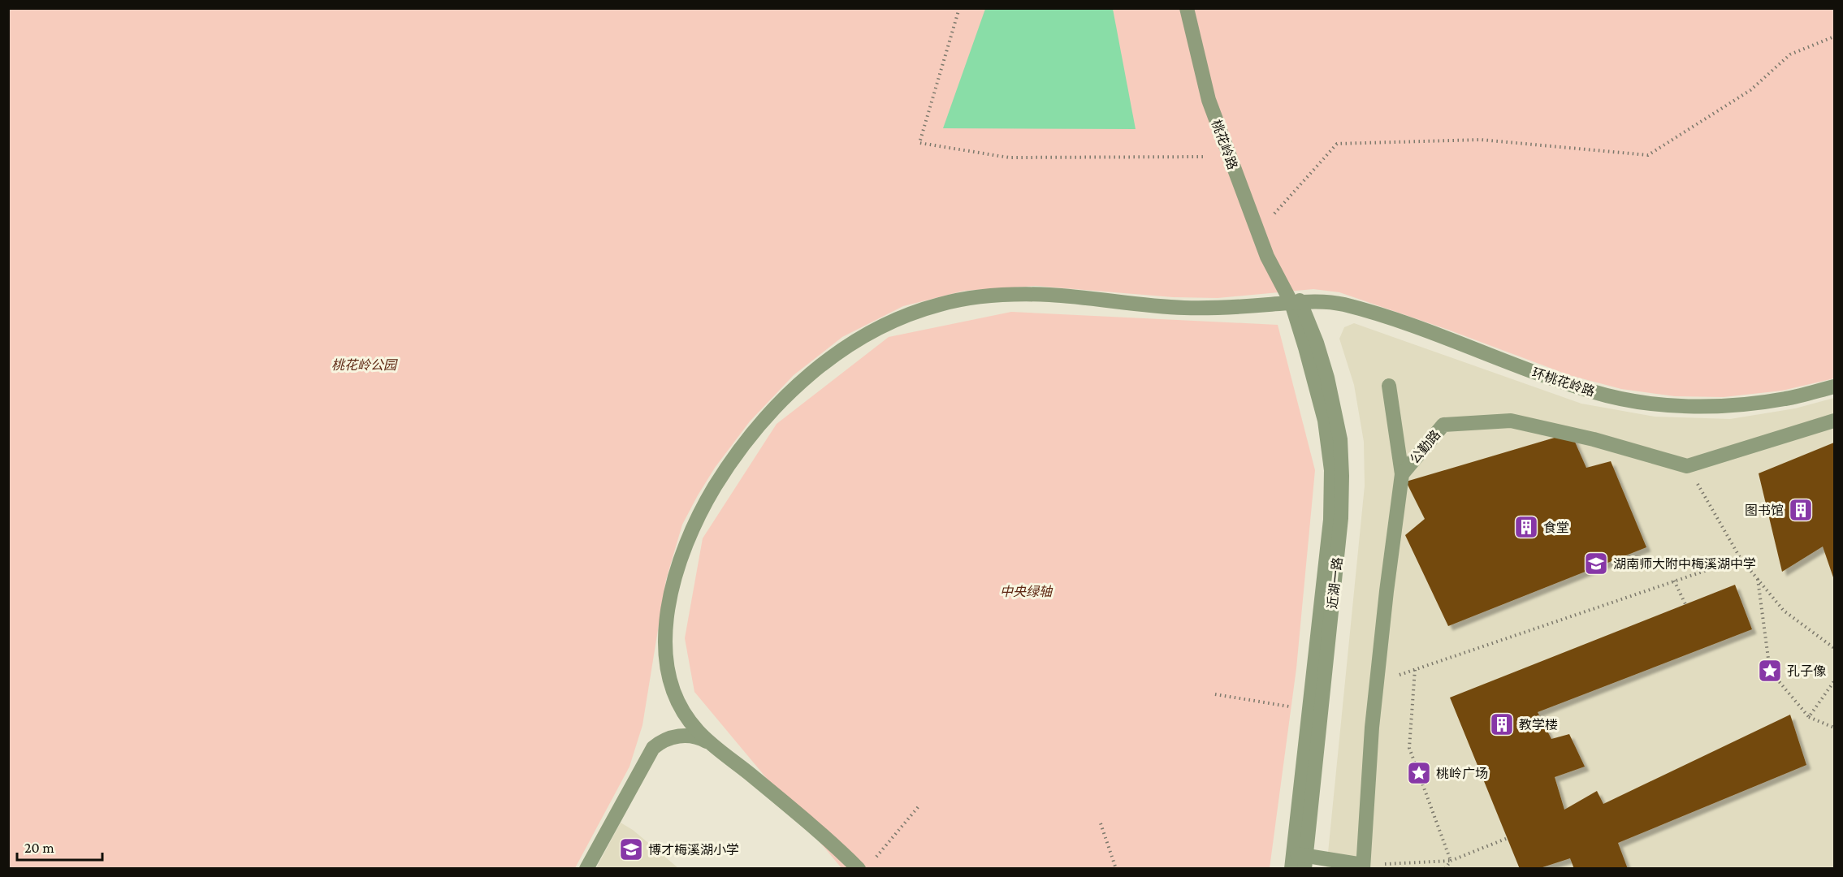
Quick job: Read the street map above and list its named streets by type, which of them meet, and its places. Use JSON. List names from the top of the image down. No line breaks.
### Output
{"streets":{"street":["桃花岭路","环桃花岭路","公勤路","近湖一路"]},"crossings":[["桃花岭路","环桃花岭路"],["桃花岭路","近湖一路"],["环桃花岭路","近湖一路"]],"parks":["桃花岭公园","中央绿轴"],"places":{"building":["图书馆","食堂","教学楼"],"school or university":["湖南师大附中梅溪湖中学","博才梅溪湖小学"],"place":["孔子像","桃岭广场"]},"scale_bar":"20 m"}
